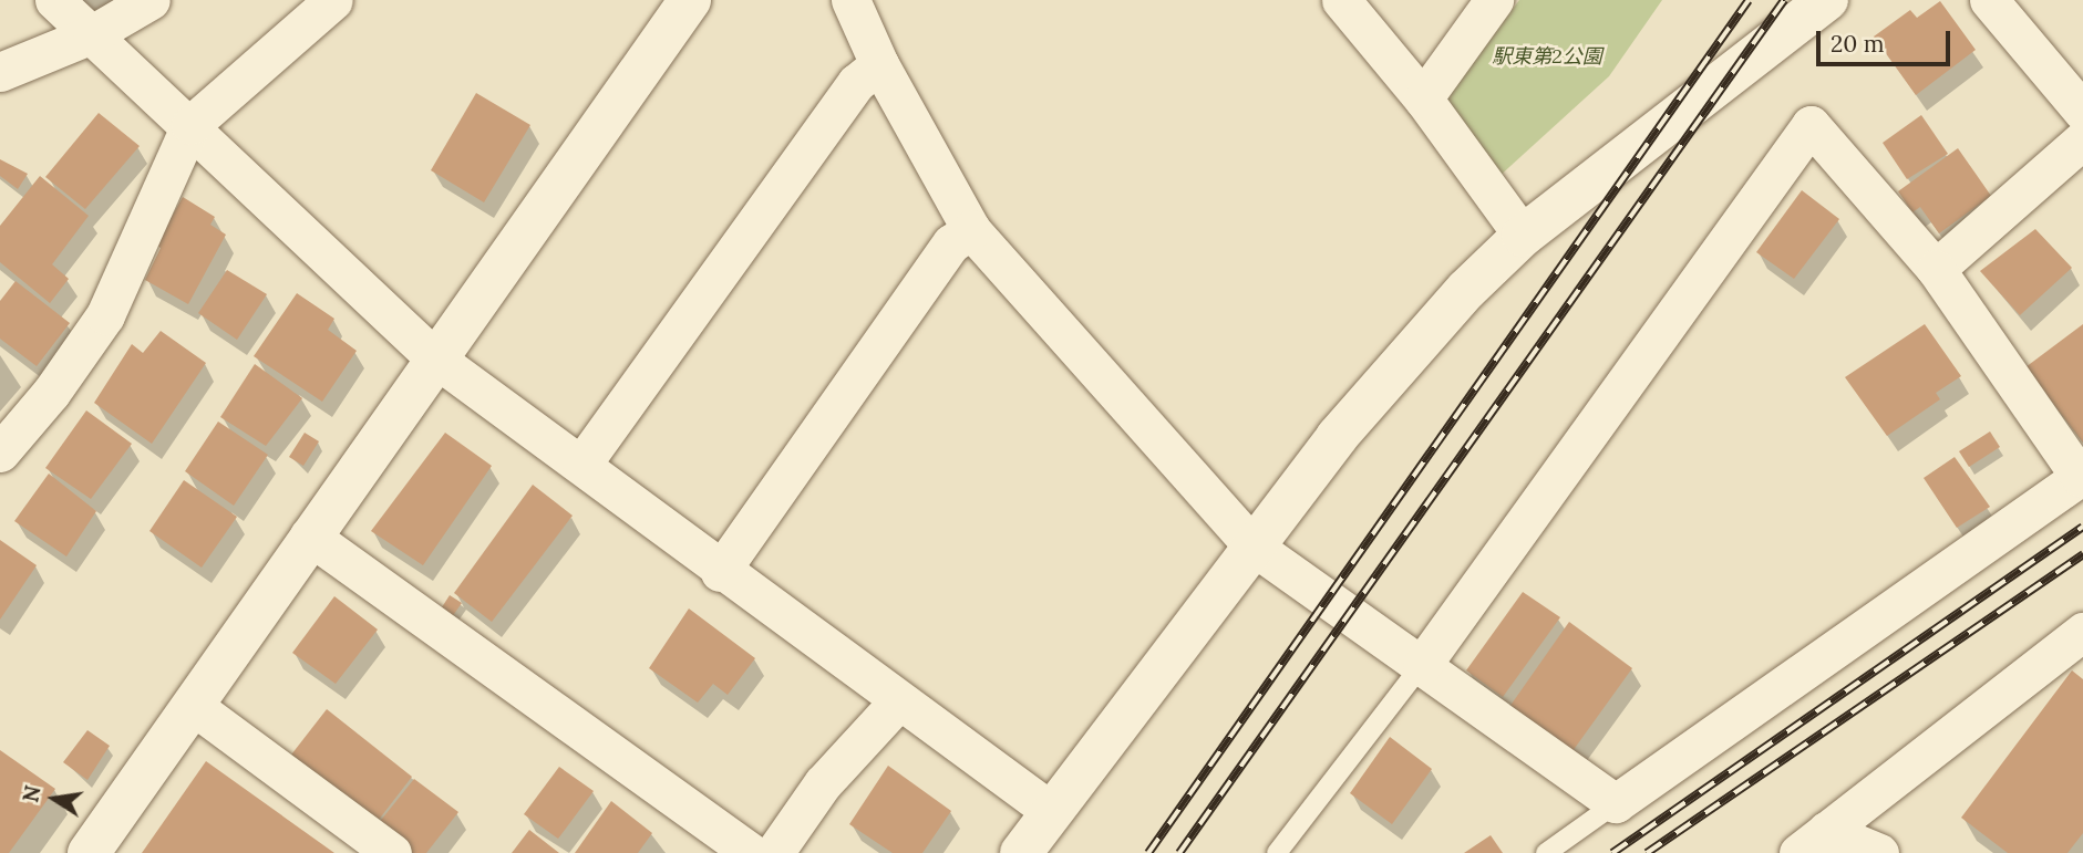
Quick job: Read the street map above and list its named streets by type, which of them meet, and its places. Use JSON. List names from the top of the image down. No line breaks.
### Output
{"parks":["駅東第2公園"],"scale_bar":"20 m","north":"left"}
